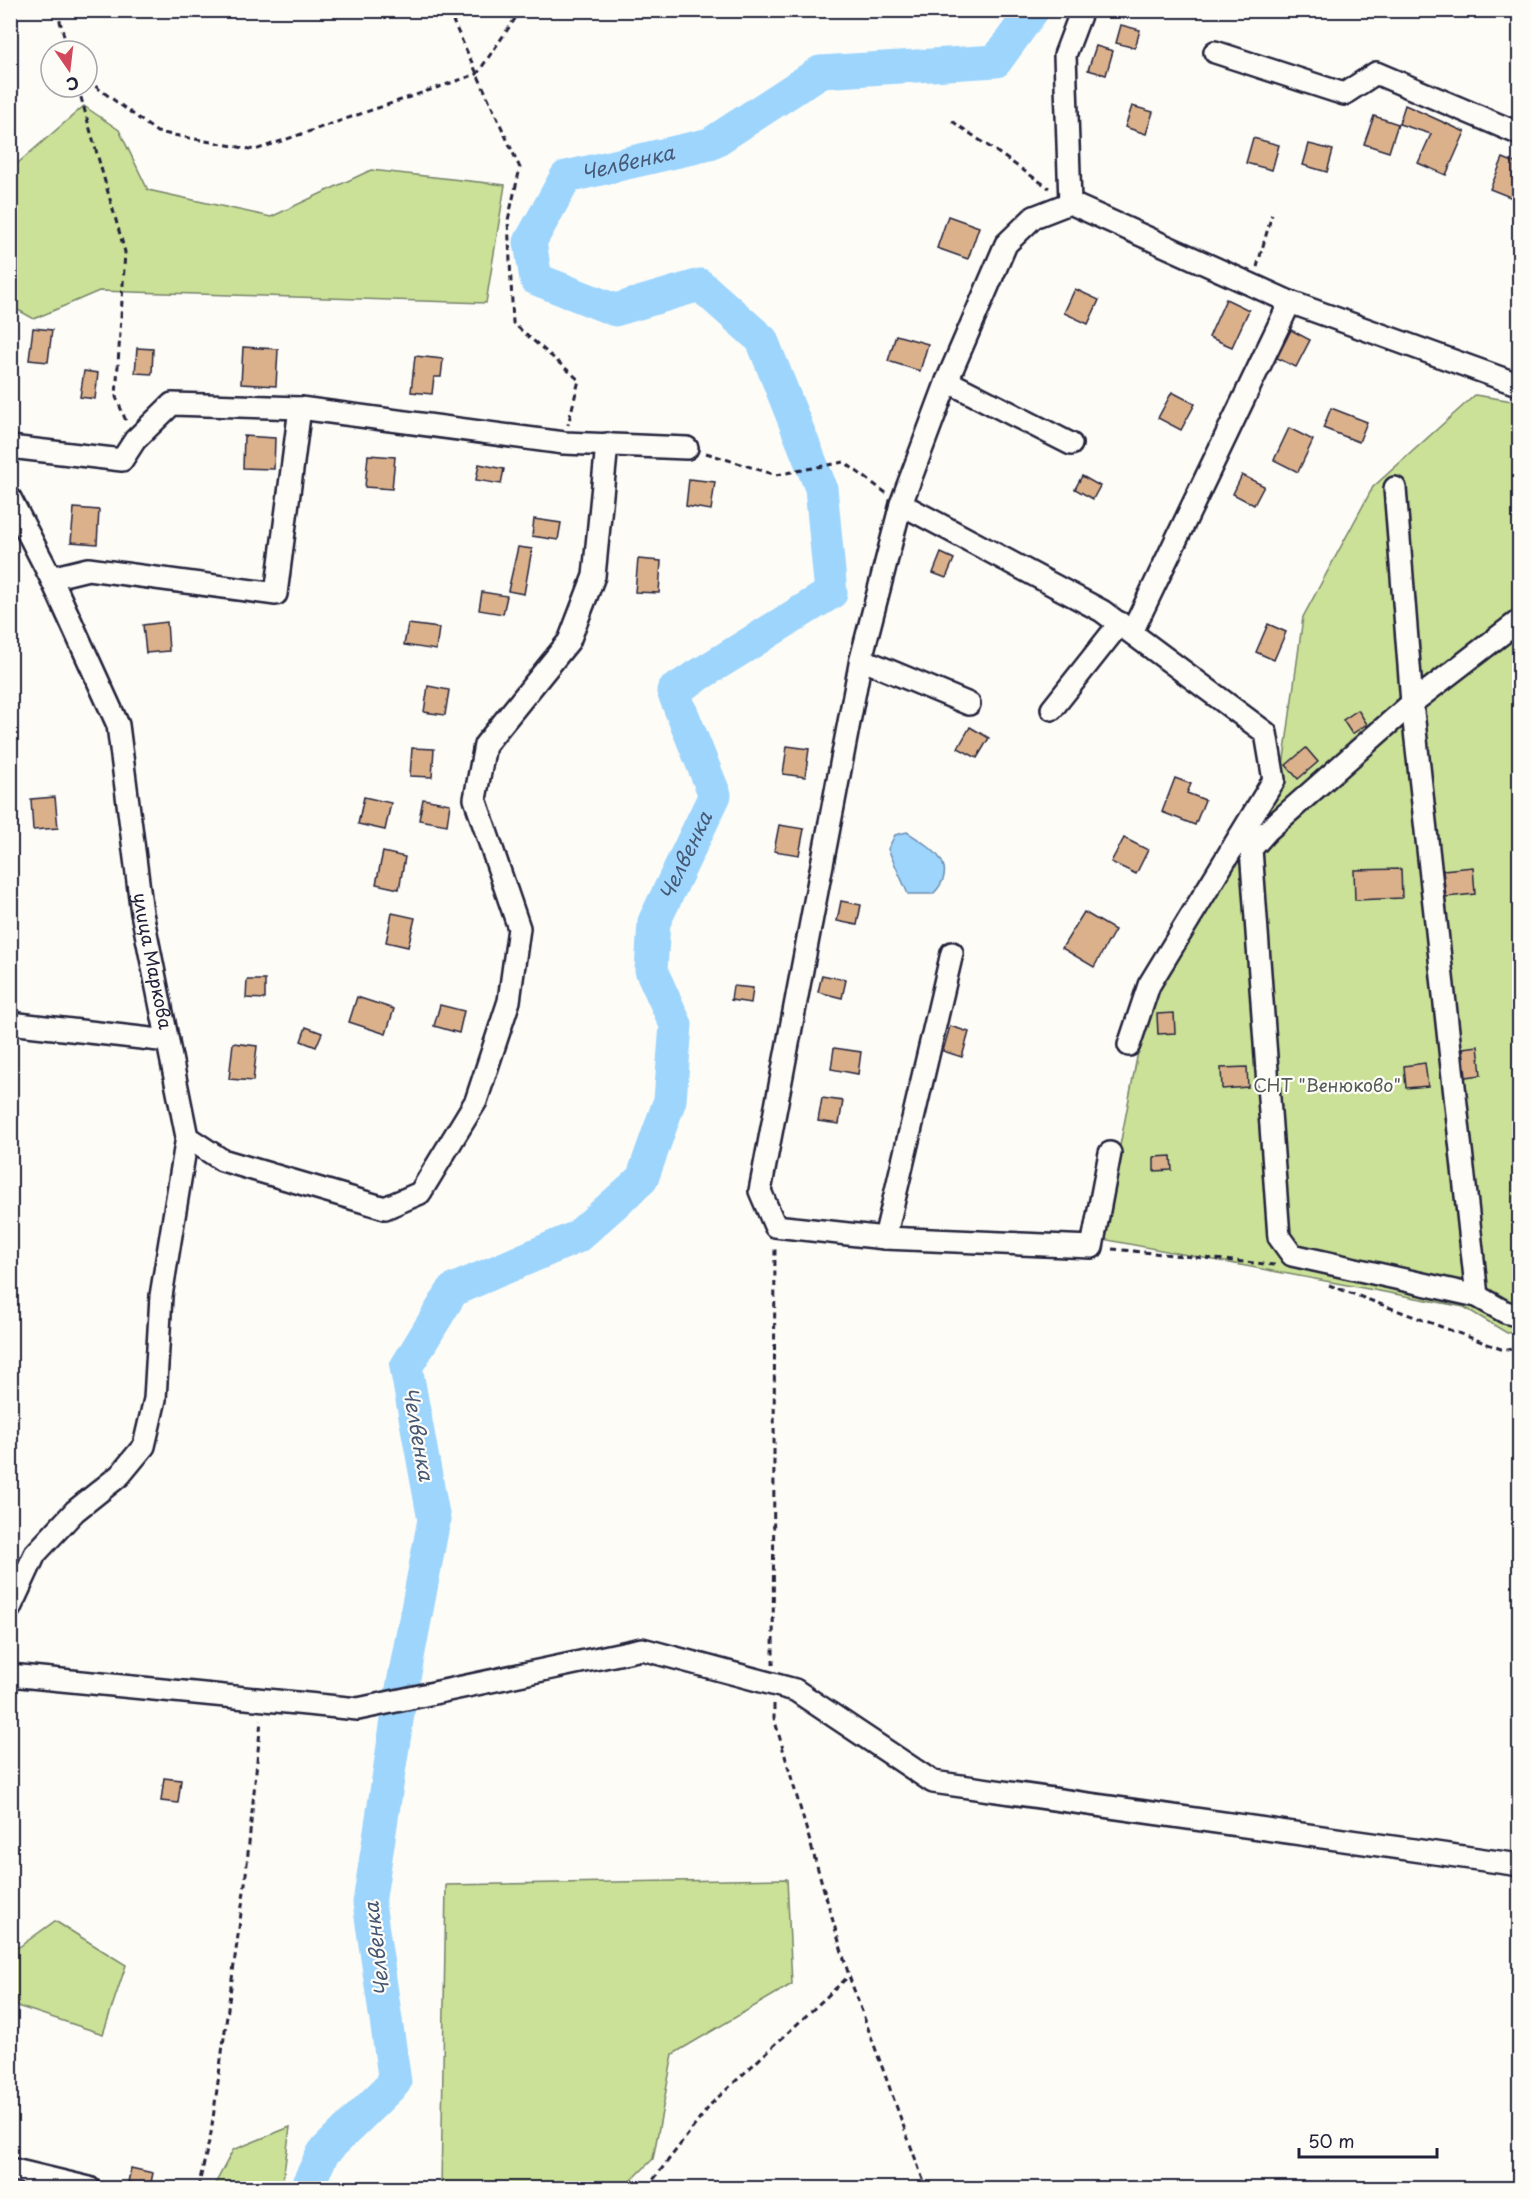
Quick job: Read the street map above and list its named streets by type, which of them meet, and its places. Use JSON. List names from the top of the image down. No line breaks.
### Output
{"streets":{"street":["улица Маркова"]},"water":["Челвенка"],"parks":["СНТ \"Венюково\""],"scale_bar":"50 m","north":"bottom"}
